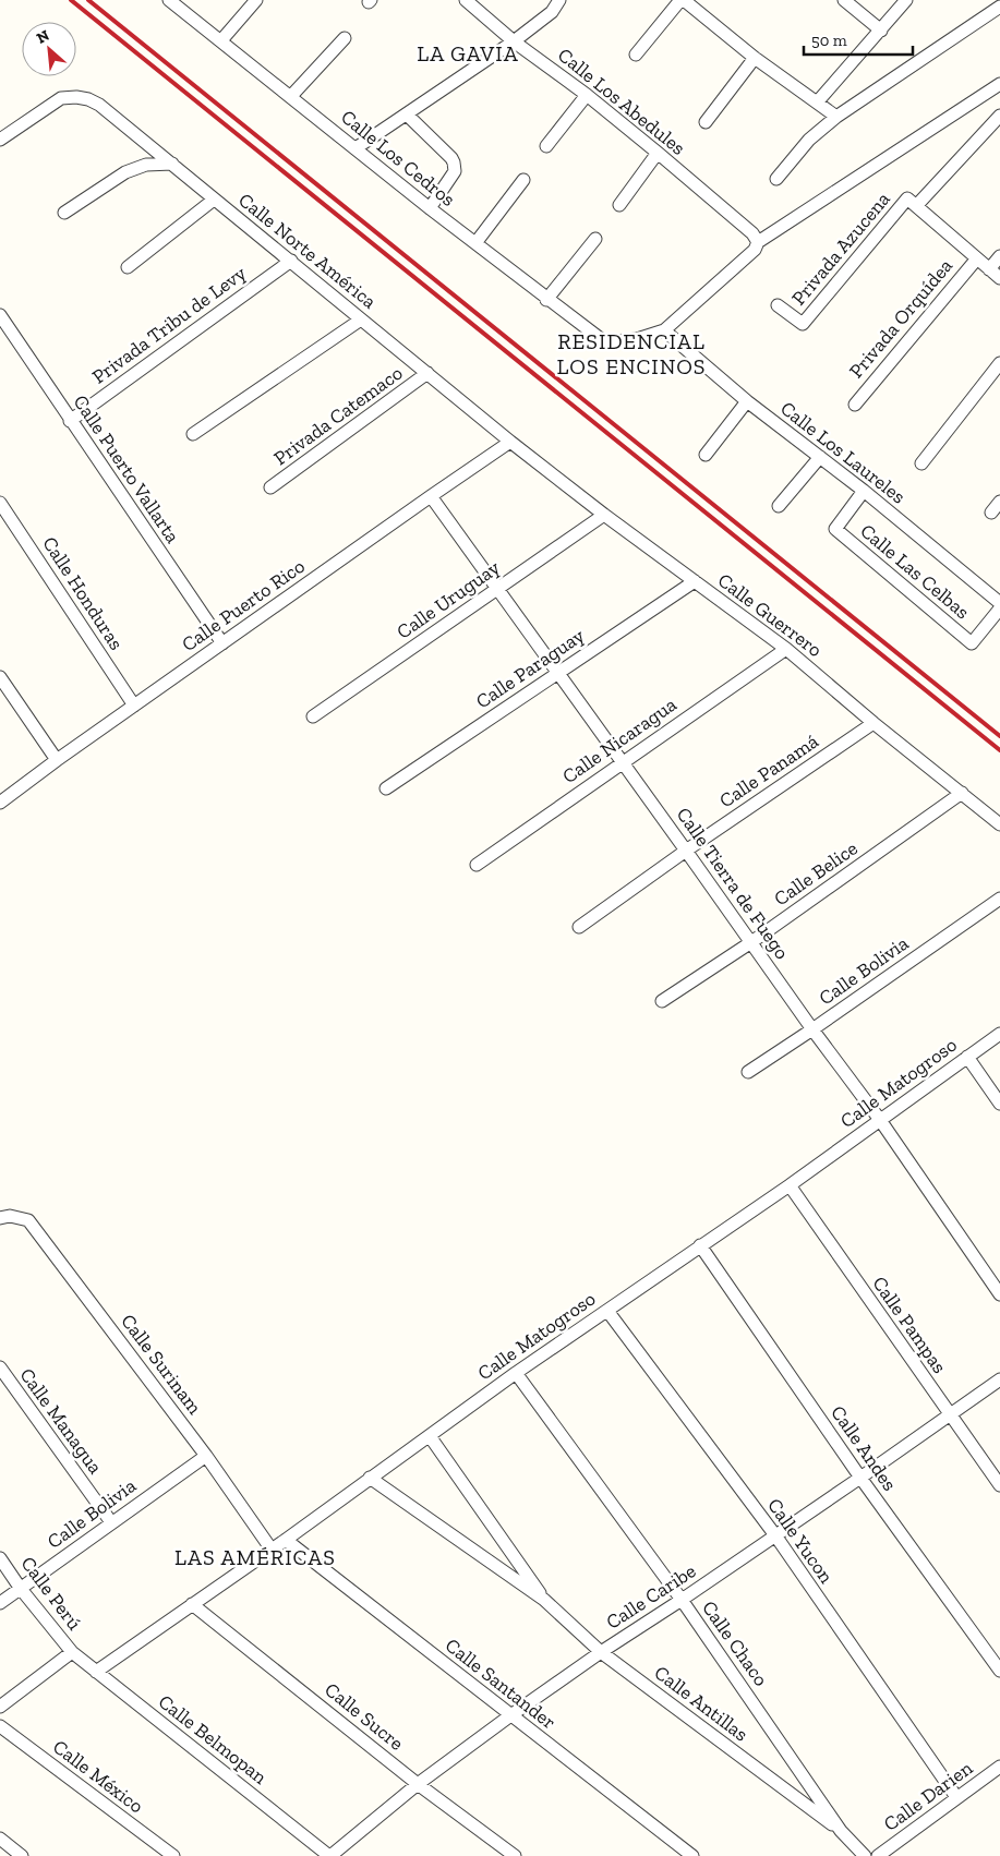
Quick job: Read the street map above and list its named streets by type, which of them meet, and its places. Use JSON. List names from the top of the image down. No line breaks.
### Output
{"streets":{"street":["Calle Los Abedules","Calle Los Cedros","Privada Azucena","Calle Norte América","Privada Orquídea","Privada Tribu de Levy","Privada Catemaco","Calle Los Laureles","Calle Puerto Vallarta","Calle Las Celbas","Calle Honduras","Calle Uruguay","Calle Puerto Rico","Calle Guerrero","Calle Paraguay","Calle Nicaragua","Calle Panamá","Calle Belice","Calle Tierra de Fuego","Calle Bolivia","Calle Matogroso","Calle Pampas","Calle Surinam","Calle Managua","Calle Andes","Calle Yucon","Calle Perú","Calle Caribe","Calle Chaco","Calle Santander","Calle Antillas","Calle Sucre","Calle Belmopan","Calle México","Calle Darien"]},"crossings":[["Calle Los Cedros","Calle Los Laureles"],["Calle Norte América","Privada Tribu de Levy"],["Calle Norte América","Privada Catemaco"],["Calle Norte América","Calle Puerto Rico"],["Calle Norte América","Calle Guerrero"],["Privada Tribu de Levy","Calle Puerto Vallarta"],["Calle Los Laureles","Calle Las Celbas"],["Calle Puerto Vallarta","Calle Puerto Rico"],["Calle Honduras","Calle Puerto Rico"],["Calle Uruguay","Calle Guerrero"],["Calle Uruguay","Calle Tierra de Fuego"],["Calle Puerto Rico","Calle Guerrero"],["Calle Puerto Rico","Calle Tierra de Fuego"],["Calle Guerrero","Calle Paraguay"],["Calle Guerrero","Calle Nicaragua"],["Calle Guerrero","Calle Panamá"],["Calle Guerrero","Calle Belice"],["Calle Paraguay","Calle Tierra de Fuego"],["Calle Nicaragua","Calle Tierra de Fuego"],["Calle Panamá","Calle Tierra de Fuego"],["Calle Belice","Calle Tierra de Fuego"],["Calle Tierra de Fuego","Calle Bolivia"],["Calle Tierra de Fuego","Calle Matogroso"],["Calle Bolivia","Calle Surinam"],["Calle Bolivia","Calle Managua"],["Calle Bolivia","Calle Perú"],["Calle Matogroso","Calle Pampas"],["Calle Matogroso","Calle Surinam"],["Calle Matogroso","Calle Andes"],["Calle Matogroso","Calle Yucon"],["Calle Matogroso","Calle Chaco"],["Calle Matogroso","Calle Santander"],["Calle Matogroso","Calle Antillas"],["Calle Matogroso","Calle Sucre"],["Calle Matogroso","Calle Belmopan"],["Calle Pampas","Calle Caribe"],["Calle Andes","Calle Caribe"],["Calle Yucon","Calle Caribe"],["Calle Yucon","Calle Darien"],["Calle Perú","Calle Belmopan"],["Calle Caribe","Calle Chaco"],["Calle Caribe","Calle Santander"],["Calle Caribe","Calle Antillas"],["Calle Caribe","Calle Sucre"],["Calle Caribe","Calle Belmopan"],["Calle Chaco","Calle Antillas"]],"districts":["LA GAVIA","RESIDENCIAL LOS ENCINOS","LAS AMÉRICAS"],"scale_bar":"50 m","north":"top left"}
